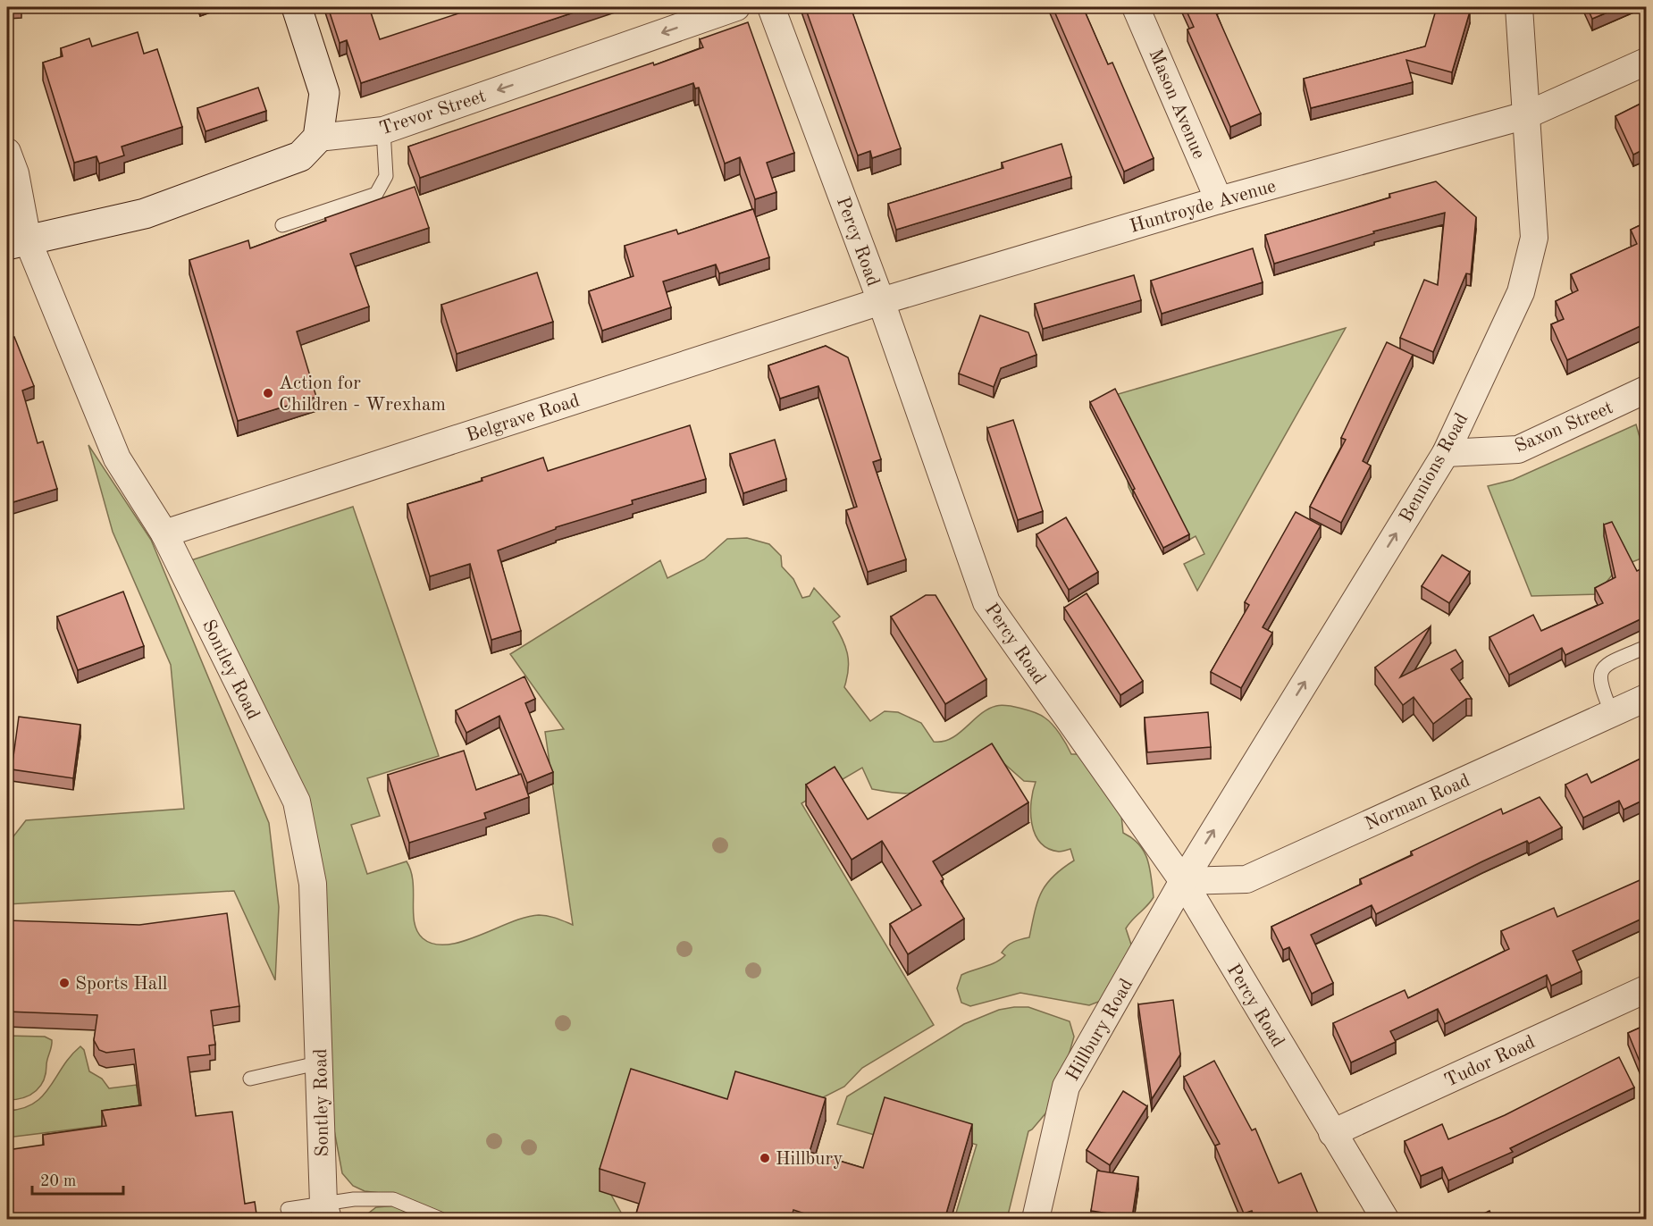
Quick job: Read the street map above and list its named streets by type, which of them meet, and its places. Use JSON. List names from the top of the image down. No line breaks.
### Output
{"streets":{"street":["Mason Avenue","Trevor Street","Huntroyde Avenue","Percy Road","Belgrave Road","Saxon Street","Bennions Road","Sontley Road","Norman Road","Hillbury Road","Tudor Road"]},"crossings":[["Mason Avenue","Huntroyde Avenue"],["Huntroyde Avenue","Percy Road"],["Huntroyde Avenue","Belgrave Road"],["Huntroyde Avenue","Bennions Road"],["Percy Road","Belgrave Road"],["Percy Road","Bennions Road"],["Percy Road","Norman Road"],["Percy Road","Hillbury Road"],["Percy Road","Tudor Road"],["Belgrave Road","Sontley Road"],["Saxon Street","Bennions Road"],["Bennions Road","Norman Road"],["Bennions Road","Hillbury Road"],["Norman Road","Hillbury Road"]],"one_way":["Trevor Street","Bennions Road"],"places":["Action for Children - Wrexham","Sports Hall","Hillbury"],"scale_bar":"20 m"}
